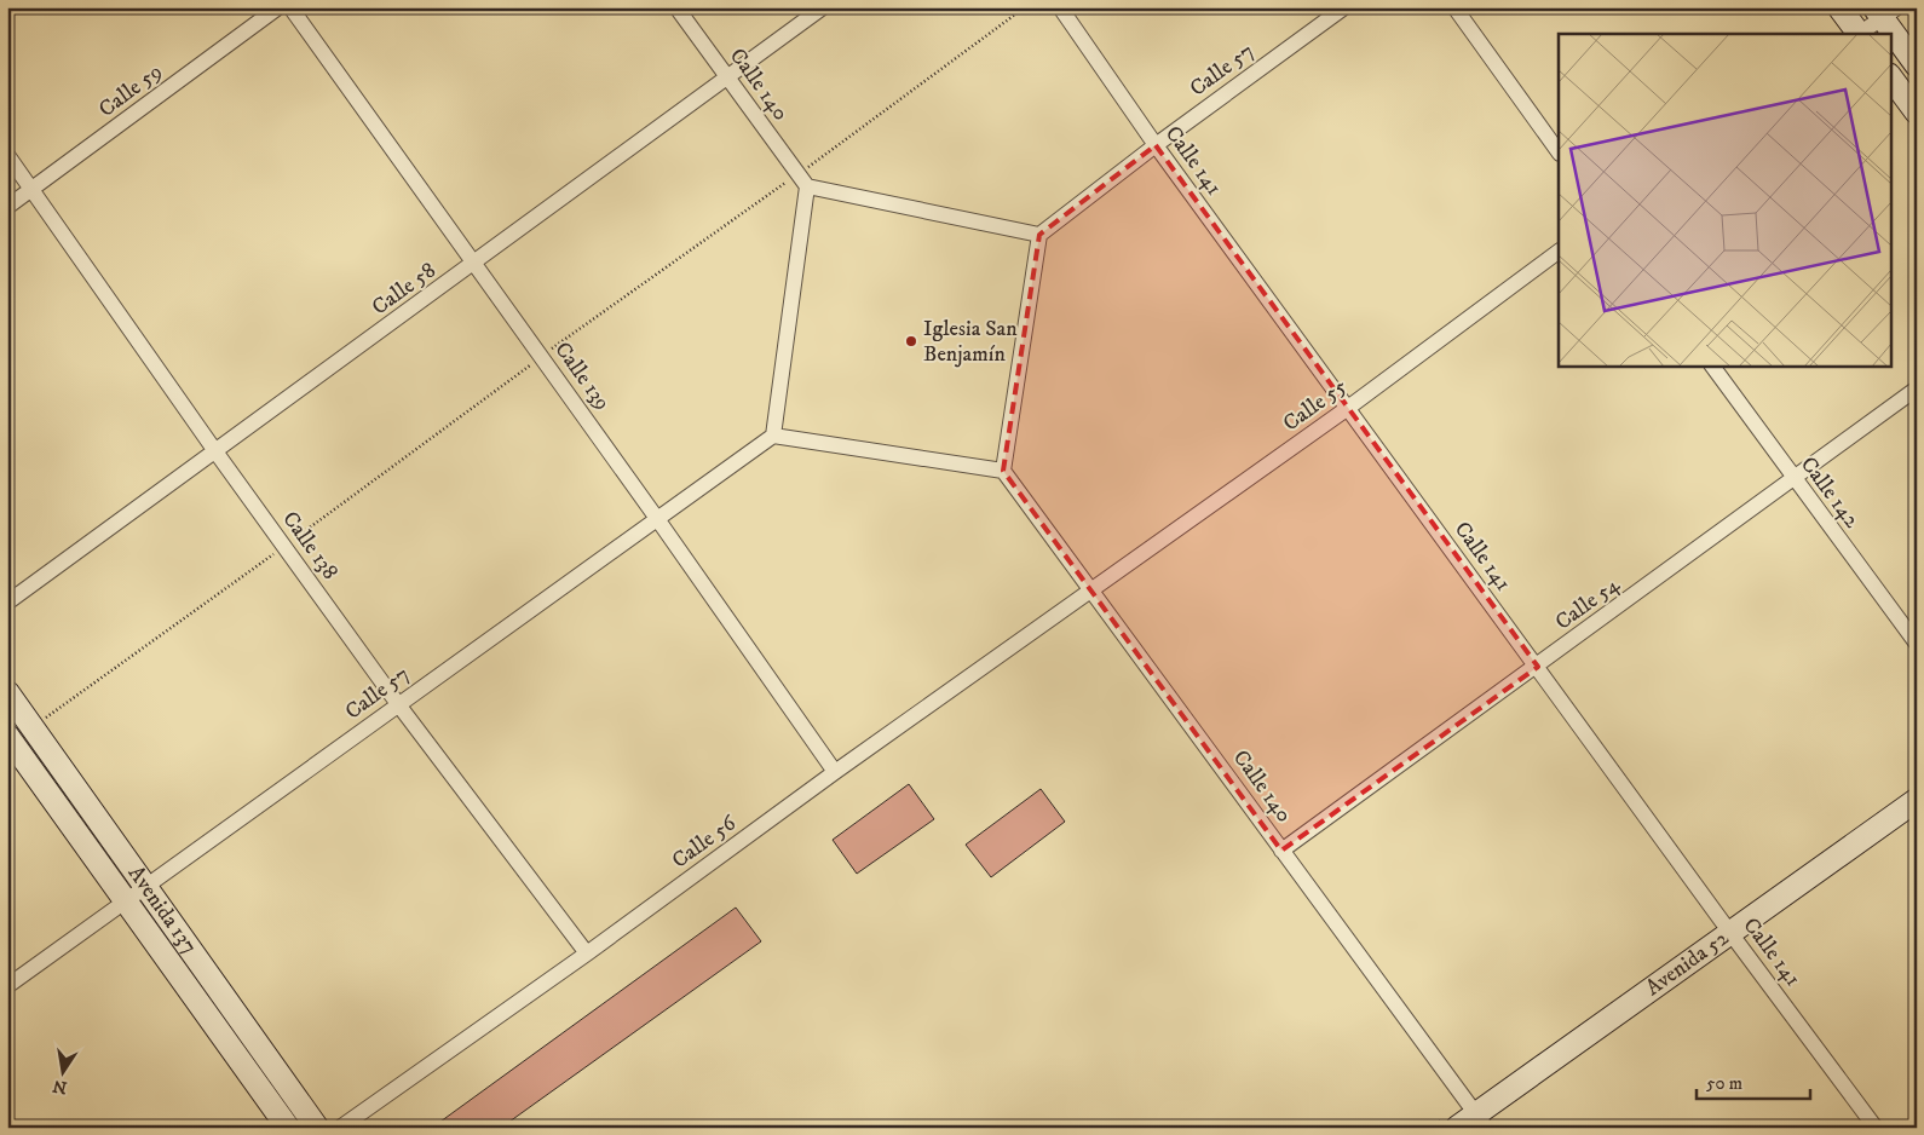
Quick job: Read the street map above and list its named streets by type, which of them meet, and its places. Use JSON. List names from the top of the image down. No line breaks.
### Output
{"streets":{"main road":["Avenida 137","Avenida 52"],"street":["Calle 57","Calle 140","Calle 59","Calle 141","Calle 58","Calle 139","Calle 55","Calle 142","Calle 138","Calle 54","Calle 56"]},"crossings":[["Calle 57","Calle 141"],["Calle 57","Calle 139"],["Calle 57","Calle 138"],["Calle 57","Avenida 137"],["Calle 140","Calle 58"],["Calle 140","Calle 55"],["Calle 140","Calle 54"],["Calle 140","Calle 56"],["Calle 140","Avenida 52"],["Calle 59","Calle 138"],["Calle 141","Calle 55"],["Calle 141","Calle 54"],["Calle 141","Avenida 52"],["Calle 58","Calle 139"],["Calle 58","Calle 138"],["Calle 139","Calle 56"],["Calle 55","Calle 56"],["Calle 142","Calle 54"],["Calle 138","Calle 56"]],"places":["Iglesia San Benjamín"],"scale_bar":"50 m","north":"bottom"}
